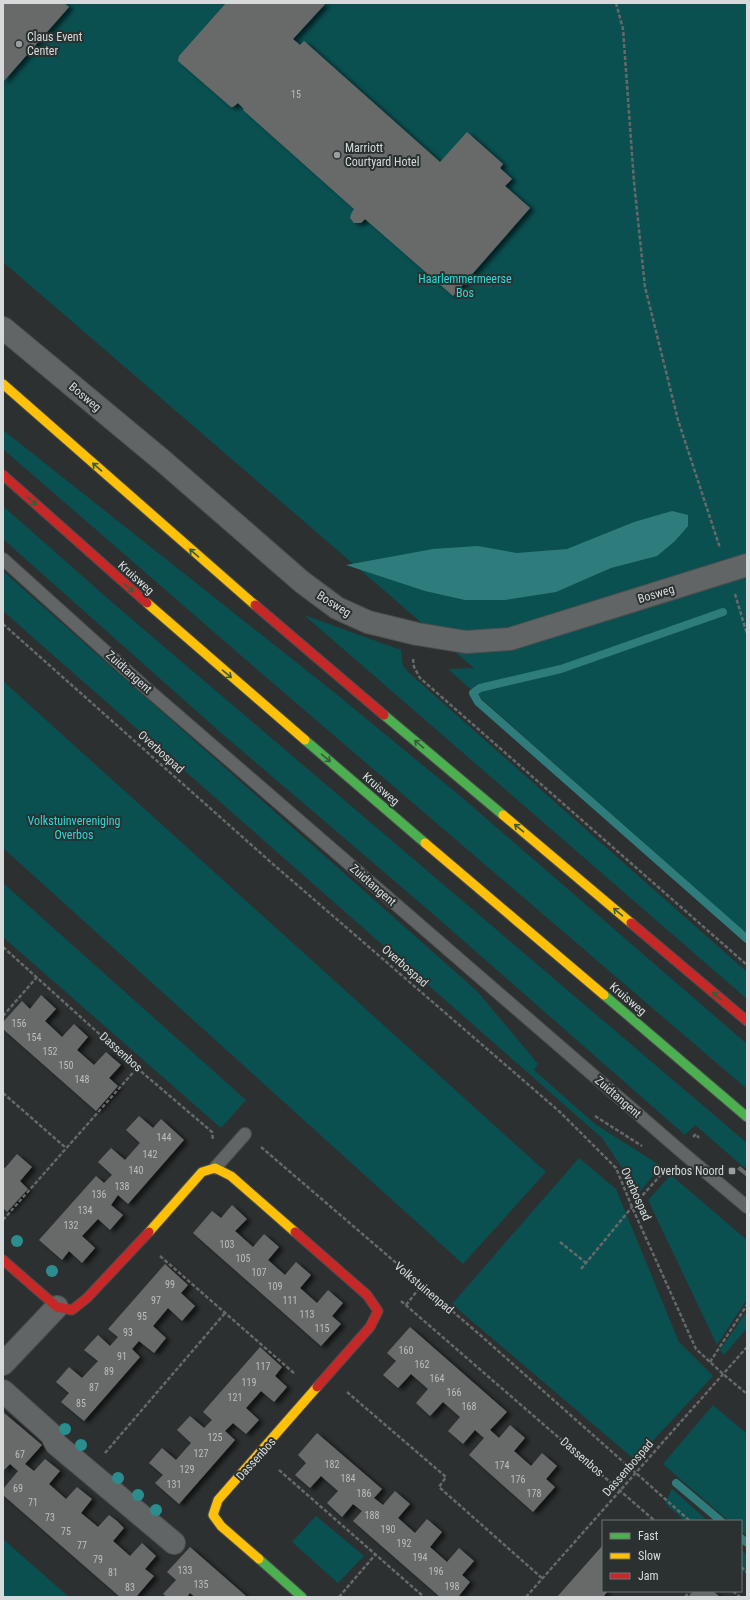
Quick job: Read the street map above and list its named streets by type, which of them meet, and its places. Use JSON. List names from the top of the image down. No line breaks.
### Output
{"streets":{"main road":["Kruisweg","Dassenbos"],"street":["Bosweg"],"lane":["Zuidtangent"],"path":["Overbospad","Volkstuinenpad","Dassenbospad"]},"crossings":[["Overbospad","Dassenbospad"],["Dassenbos","Dassenbospad"],["Volkstuinenpad","Dassenbospad"]],"parks":["Haarlemmermeerse Bos","Volkstuinvereniging Overbos"],"places":{"other":["Claus Event Center","Marriott Courtyard Hotel"],"transit":["Overbos Noord"]},"house_numbers":["15","156","154","152","150","148","144","142","140","138","136","134","132","103","105","107","99","109","97","111","113","95","115","93","160","91","162","117","89","164","119","87","166","121","85","168","125","127","67","182","174","129","184","176","131","69","186","178","71","188","73","190","75","192","77","194","79","133","196","81","135","198","83"],"legend":["Fast","Slow","Jam"]}
